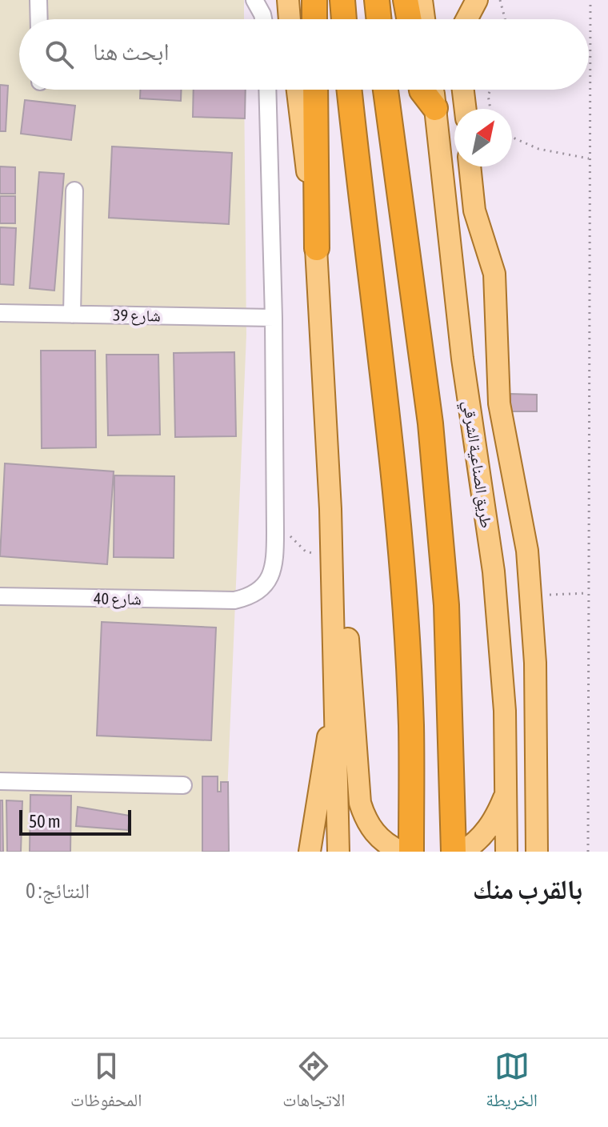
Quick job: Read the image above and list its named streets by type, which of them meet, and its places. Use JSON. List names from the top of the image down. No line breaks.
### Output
{"streets":{"main road":["طريق الصناعية الشرقي"],"street":["شارع 39","شارع 40"]},"scale_bar":"50 m","north":"top right","page":{"search":"ابحث هنا","scale":"50 m","heading":["بالقرب منك","النتائج: 0"],"nav":["الخريطة","الاتجاهات","المحفوظات"]}}
